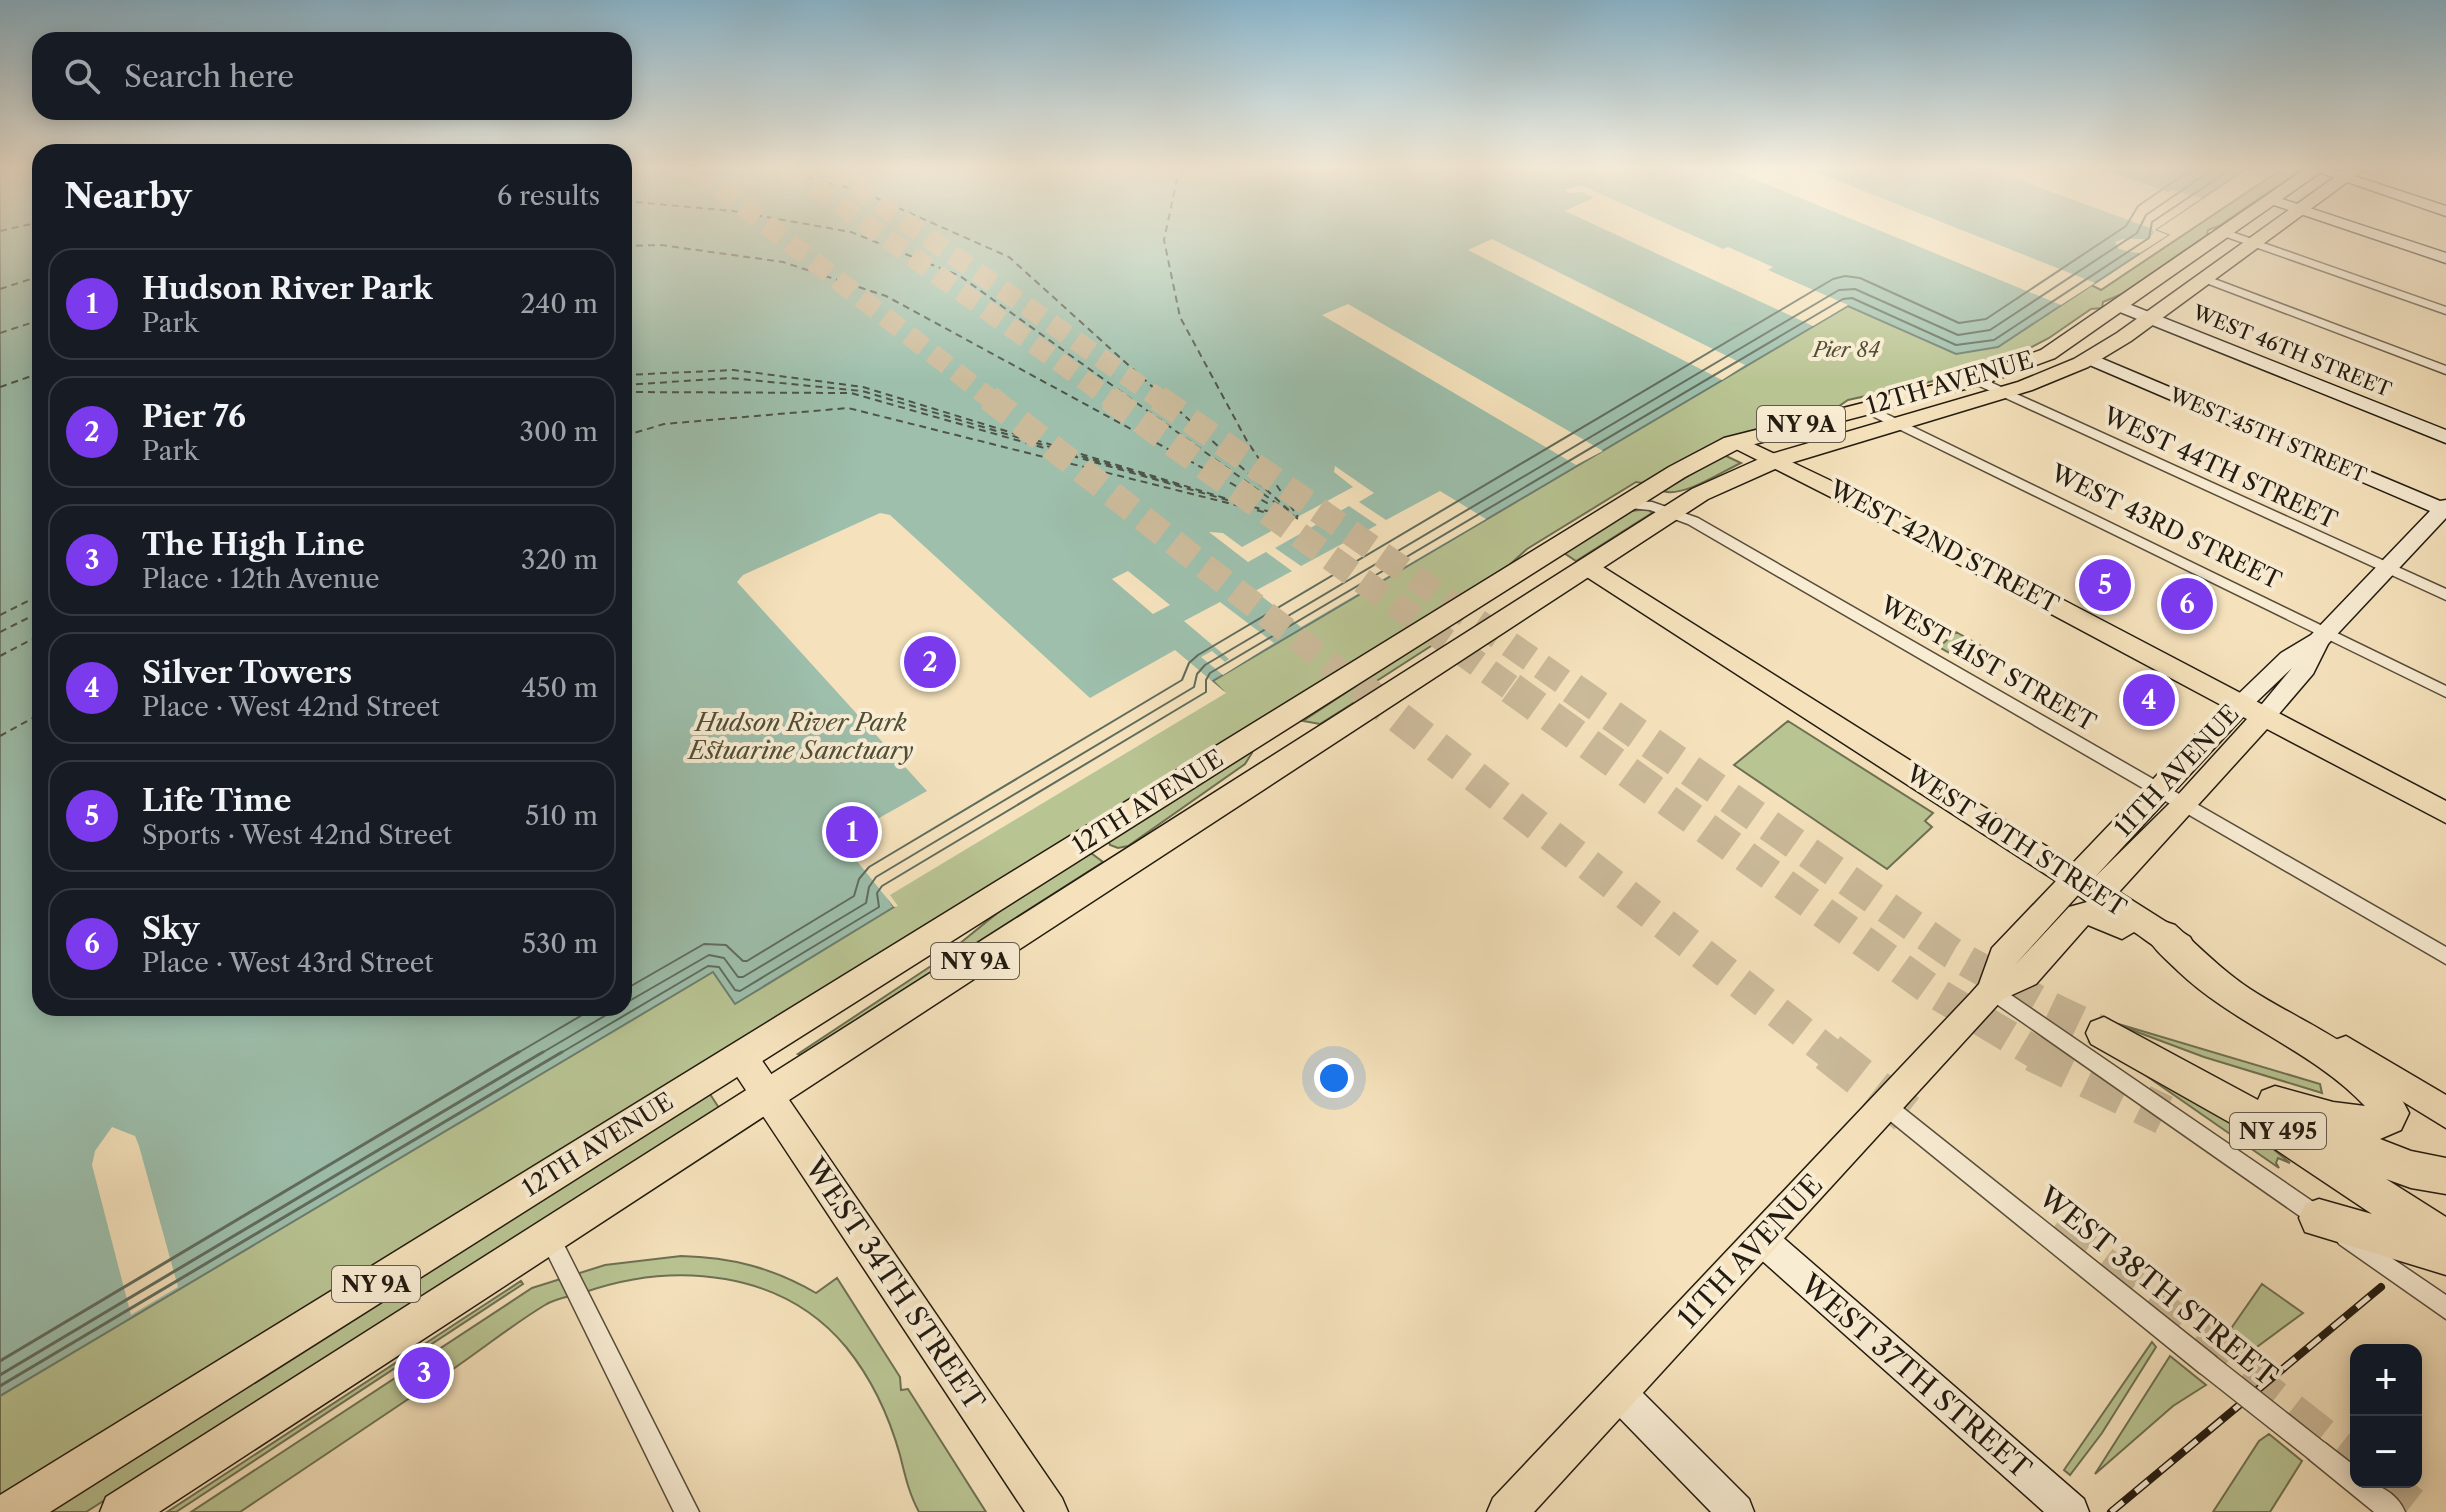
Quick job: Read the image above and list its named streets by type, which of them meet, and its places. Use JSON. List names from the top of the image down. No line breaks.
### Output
{"streets":{"highway":["12TH AVENUE","NY 9A","NY 495"],"main road":["WEST 46TH STREET","WEST 45TH STREET","WEST 42ND STREET","11TH AVENUE","WEST 40TH STREET","WEST 34TH STREET","WEST 37TH STREET"],"street":["WEST 44TH STREET","WEST 43RD STREET","WEST 41ST STREET","WEST 38TH STREET"]},"crossings":[["WEST 46TH STREET","12TH AVENUE"],["12TH AVENUE","WEST 45TH STREET"],["12TH AVENUE","WEST 44TH STREET"],["12TH AVENUE","WEST 43RD STREET"],["12TH AVENUE","WEST 42ND STREET"],["12TH AVENUE","WEST 41ST STREET"],["12TH AVENUE","WEST 40TH STREET"],["12TH AVENUE","WEST 34TH STREET"],["WEST 45TH STREET","11TH AVENUE"],["WEST 44TH STREET","11TH AVENUE"],["WEST 43RD STREET","11TH AVENUE"],["WEST 42ND STREET","11TH AVENUE"],["WEST 41ST STREET","11TH AVENUE"],["11TH AVENUE","WEST 40TH STREET"],["11TH AVENUE","WEST 38TH STREET"],["11TH AVENUE","WEST 37TH STREET"]],"parks":["Pier 84","Hudson River Park Estuarine Sanctuary"],"page":{"search":"Search here","heading":["Nearby","6 results"],"list":[{"mark":"1","name":"Hudson River Park","note":"Park","value":"240 m"},{"mark":"2","name":"Pier 76","note":"Park","value":"300 m"},{"mark":"3","name":"The High Line","note":"Place · 12th Avenue","value":"320 m"},{"mark":"4","name":"Silver Towers","note":"Place · West 42nd Street","value":"450 m"},{"mark":"5","name":"Life Time","note":"Sports · West 42nd Street","value":"510 m"},{"mark":"6","name":"Sky","note":"Place · West 43rd Street","value":"530 m"}],"pins":["5","6","2","4","1","3"],"map_buttons":["+","−"]}}
